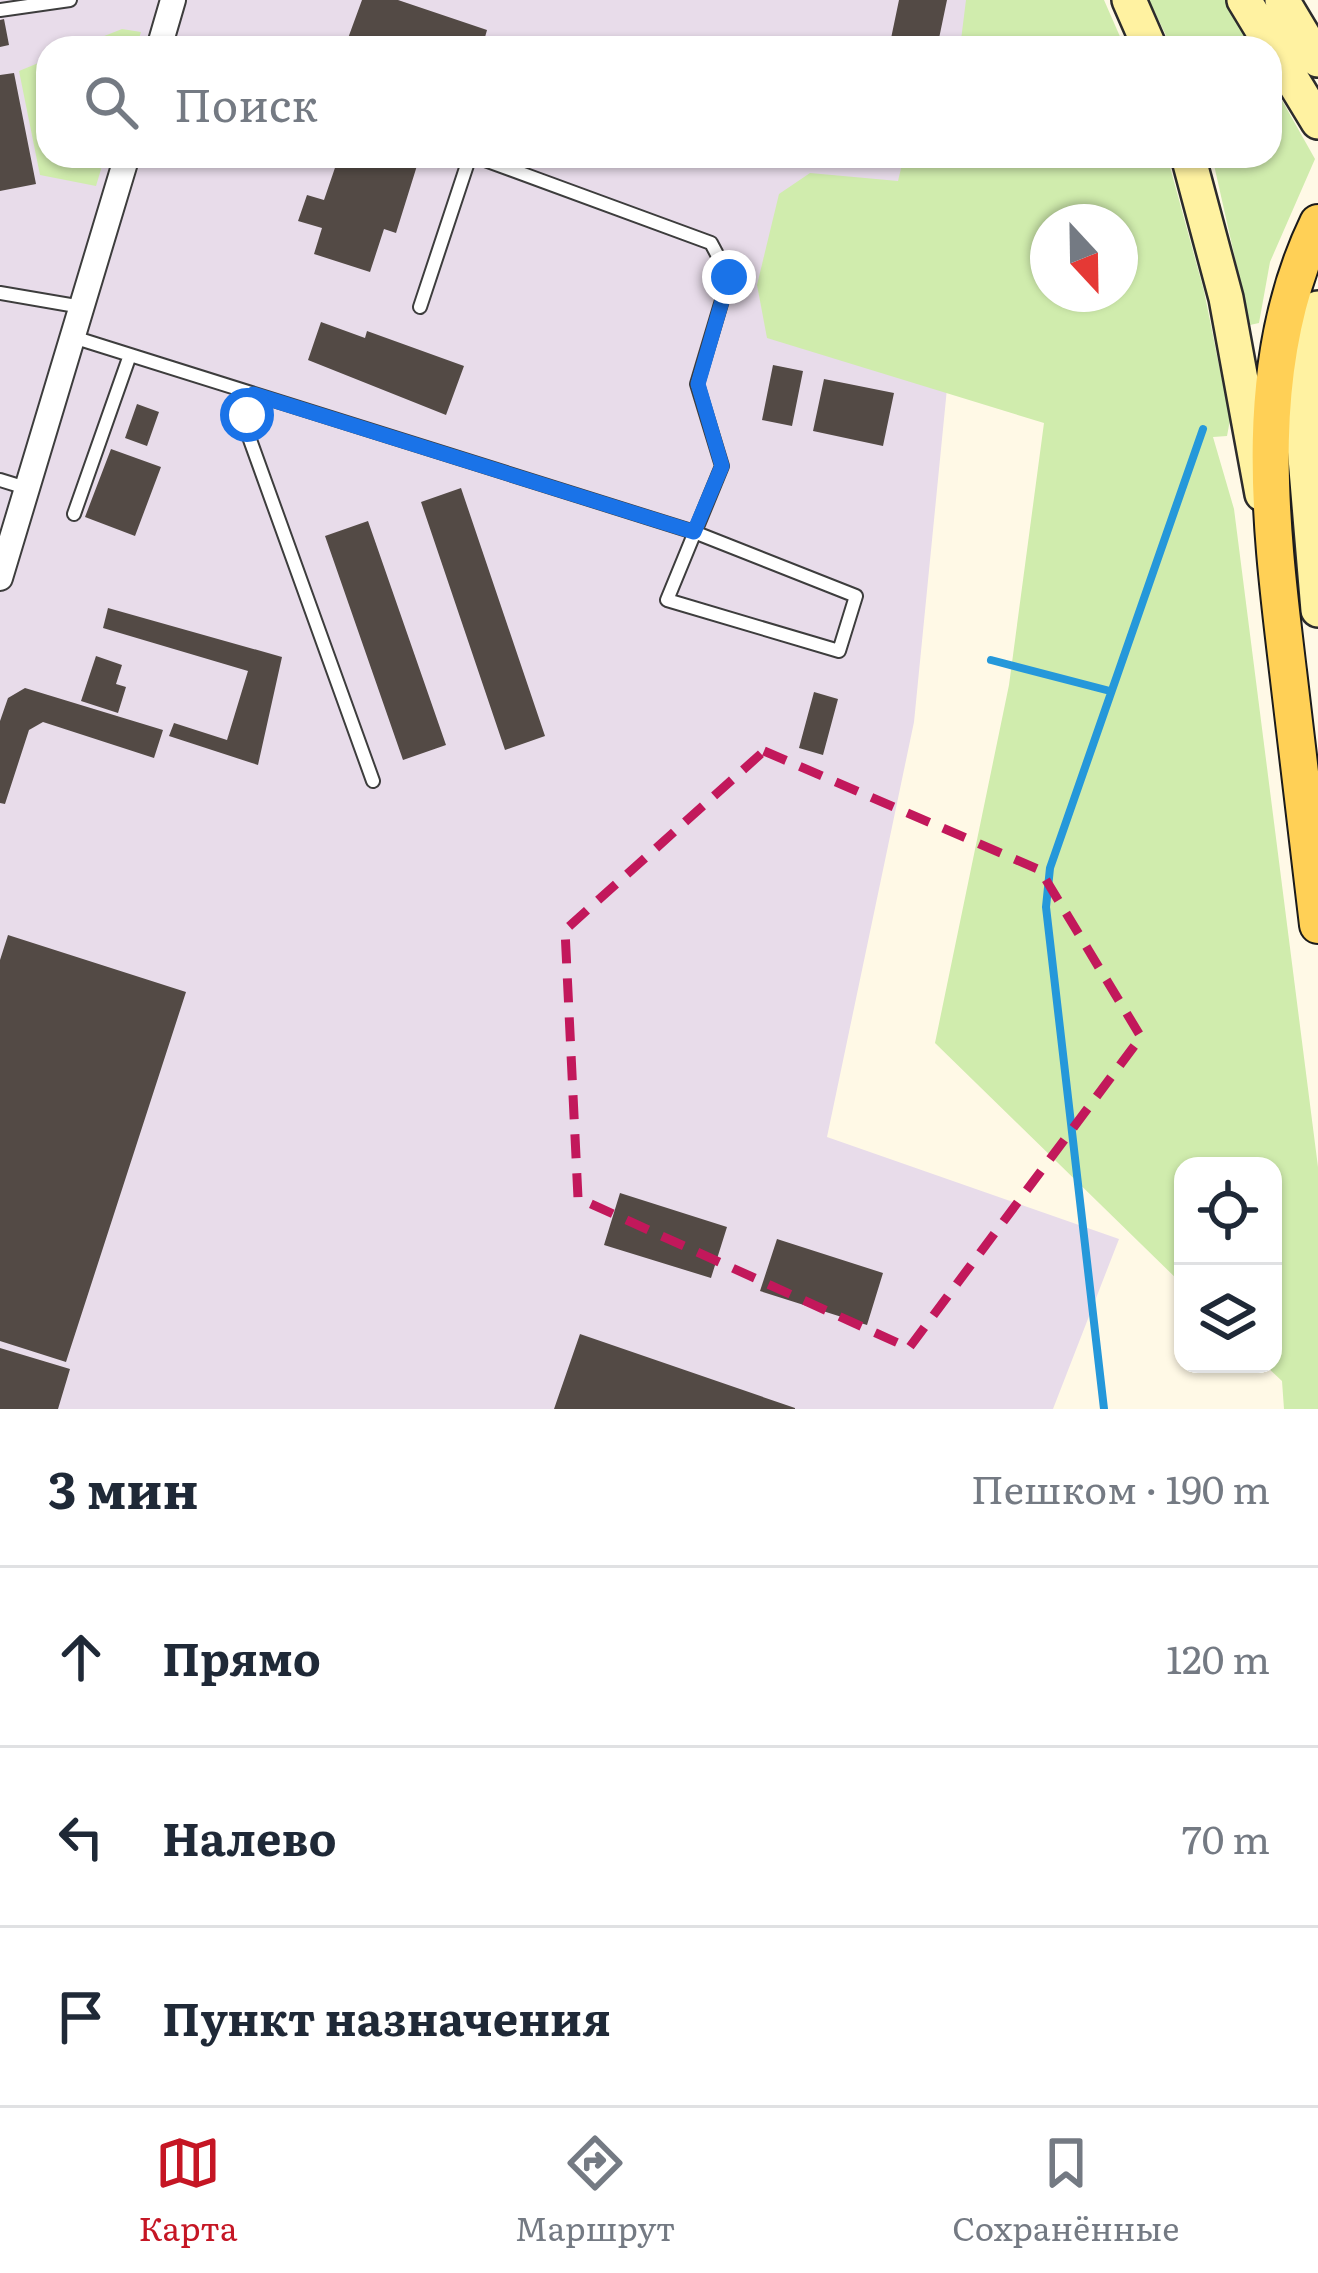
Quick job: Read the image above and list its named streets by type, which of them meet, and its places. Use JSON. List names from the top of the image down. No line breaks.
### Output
{"north":"bottom","page":{"search":"Поиск","heading":["3 мин","Пешком · 190 m"],"list":[["Прямо","120 m"],["Налево","70 m"],"Пункт назначения"],"nav":["Карта","Маршрут","Сохранённые"]}}
